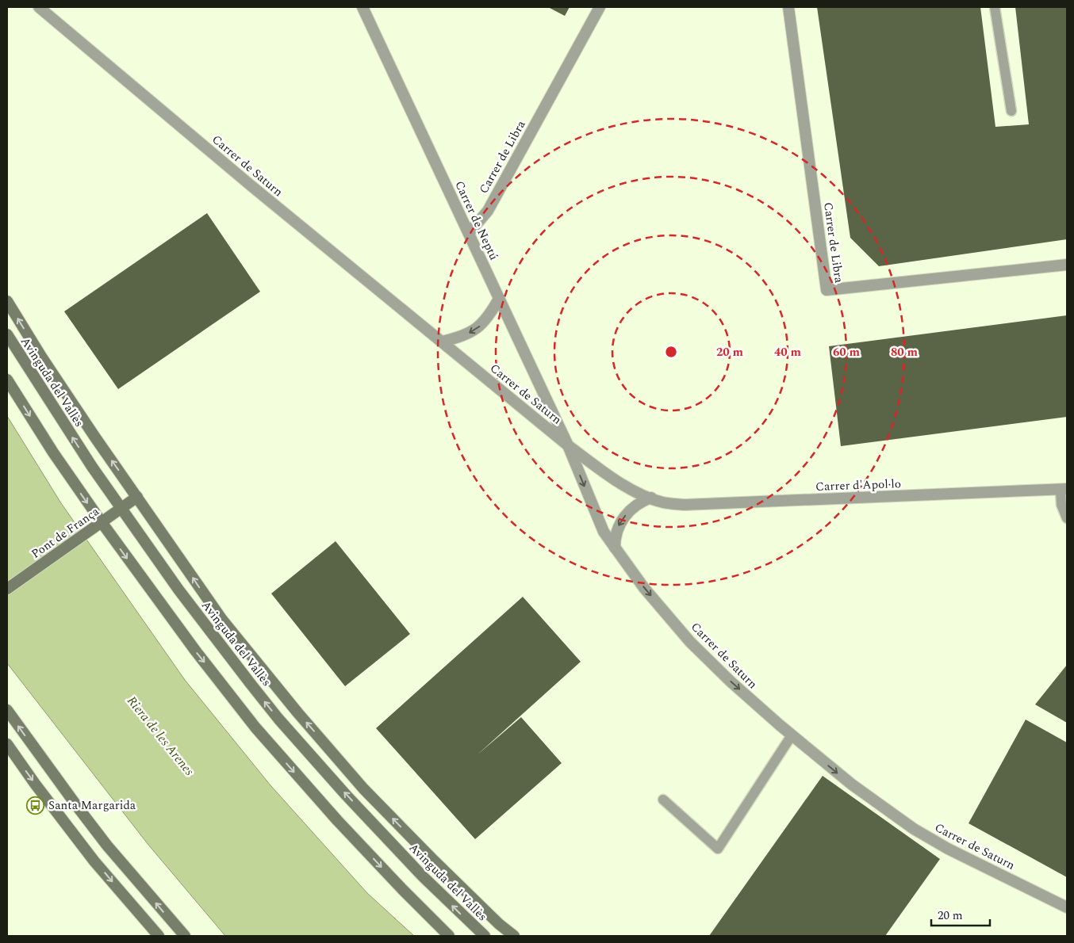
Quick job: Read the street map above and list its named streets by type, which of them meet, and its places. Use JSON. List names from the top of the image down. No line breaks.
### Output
{"streets":{"main road":["Avinguda del Vallès","Pont de França"],"street":["Carrer de Libra","Carrer de Saturn","Carrer de Neptú","Carrer d'Apol·lo"]},"crossings":[["Carrer de Libra","Carrer de Neptú"],["Carrer de Saturn","Carrer de Neptú"],["Carrer de Saturn","Carrer d'Apol·lo"],["Carrer de Neptú","Carrer d'Apol·lo"],["Avinguda del Vallès","Pont de França"]],"one_way":["Carrer de Saturn"],"water":["Riera de les Arenes"],"places":{"bus stop":["Santa Margarida"]},"scale_bar":"20 m","rings":["20 m","40 m","60 m","80 m"]}
